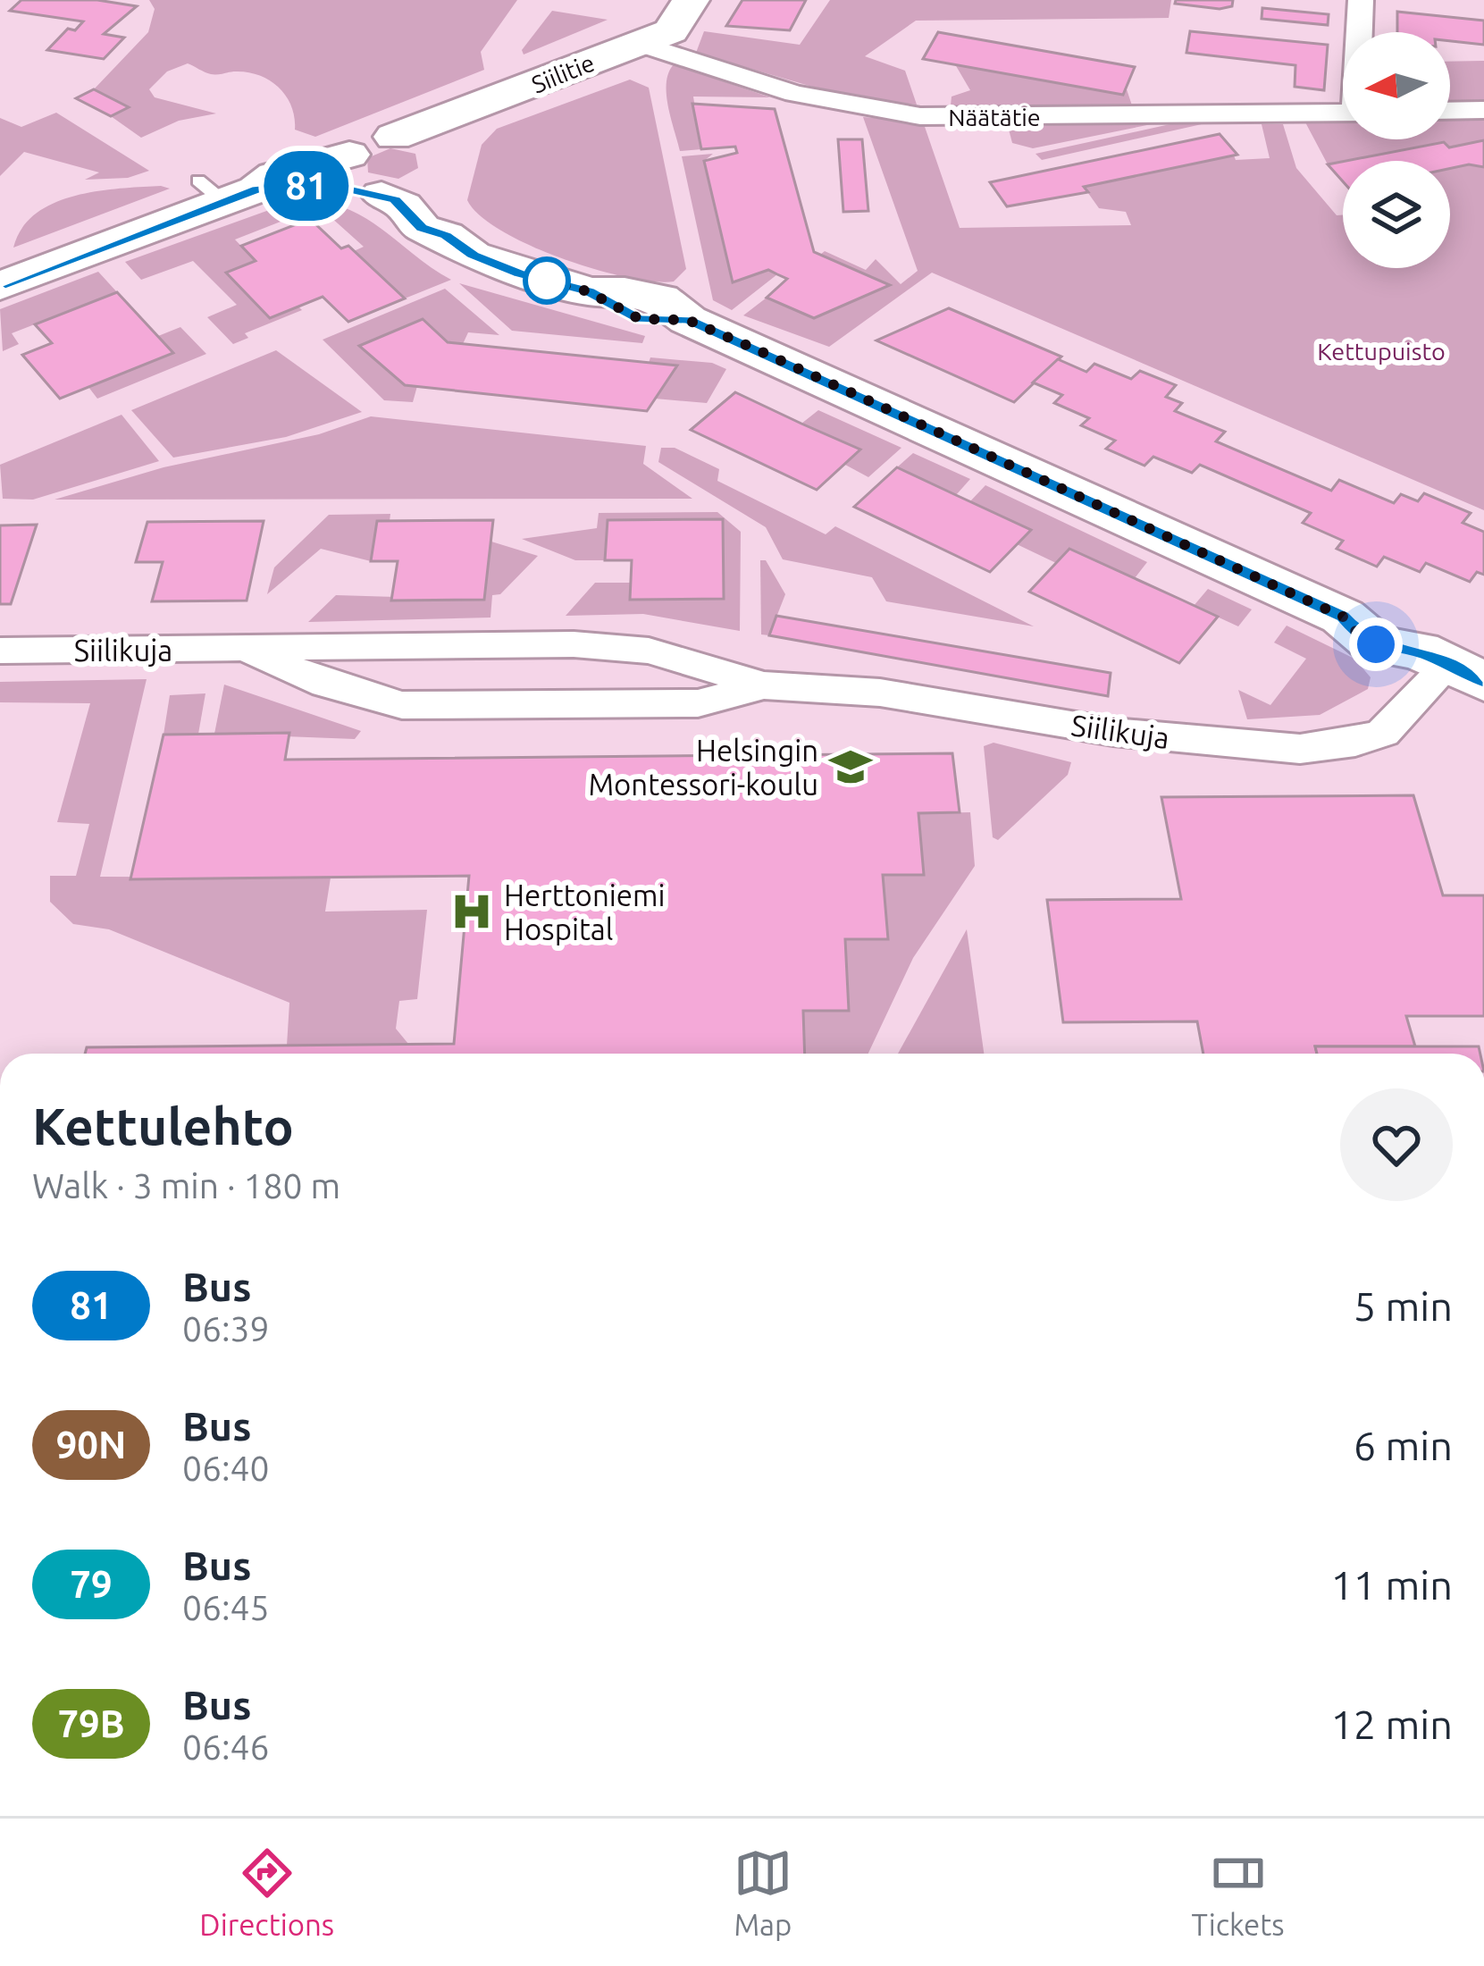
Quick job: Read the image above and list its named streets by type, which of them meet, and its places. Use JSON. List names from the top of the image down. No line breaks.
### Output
{"streets":{"street":["Siilitie","Näätätie","Siilikuja"]},"crossings":[["Siilitie","Näätätie"]],"parks":["Kettupuisto"],"places":{"school or university":["Helsingin Montessori-koulu"],"hospital":["Herttoniemi Hospital"]},"lines":["bus line 81"],"north":"left","page":{"on_map":"81","heading":["Kettulehto","Walk · 3 min · 180 m"],"list":[{"mark":"81","name":"Bus","note":"06:39","value":"5 min"},{"mark":"90N","name":"Bus","note":"06:40","value":"6 min"},{"mark":"79","name":"Bus","note":"06:45","value":"11 min"},{"mark":"79B","name":"Bus","note":"06:46","value":"12 min"}],"tabs":["Directions","Map","Tickets"]}}
